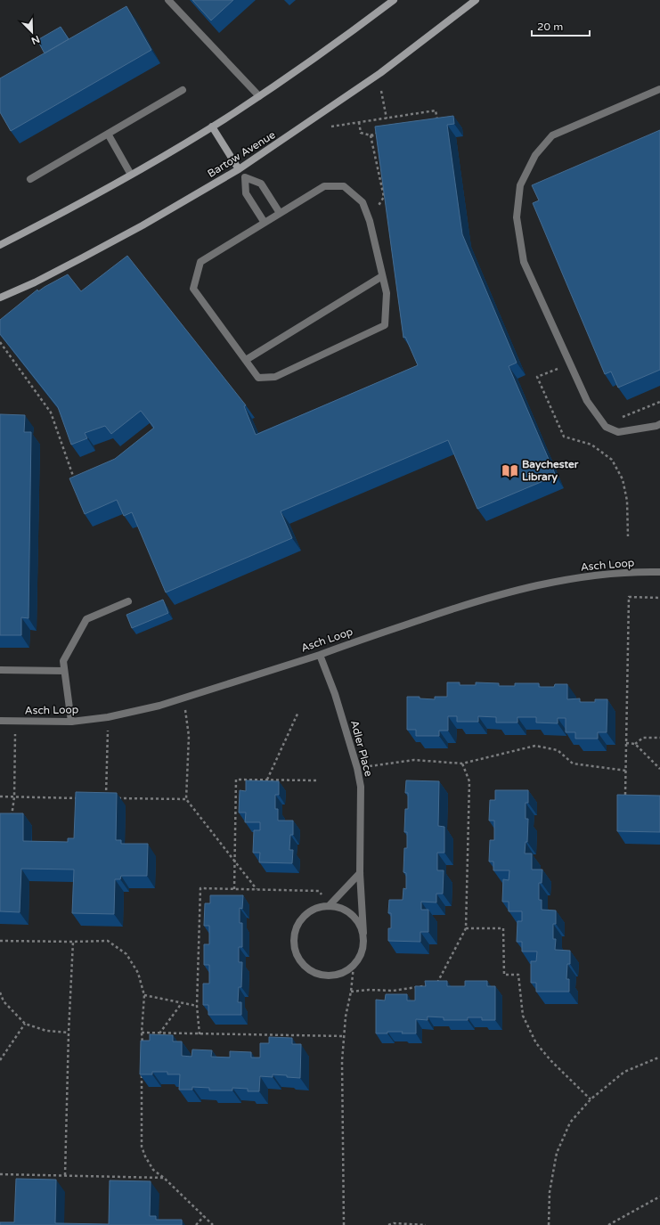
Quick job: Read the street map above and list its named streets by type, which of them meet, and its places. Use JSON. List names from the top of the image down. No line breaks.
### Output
{"streets":{"main road":["Bartow Avenue"],"street":["Asch Loop","Adler Place"]},"crossings":[["Asch Loop","Adler Place"]],"places":{"library":["Baychester Library"]},"scale_bar":"20 m","north":"bottom right"}
